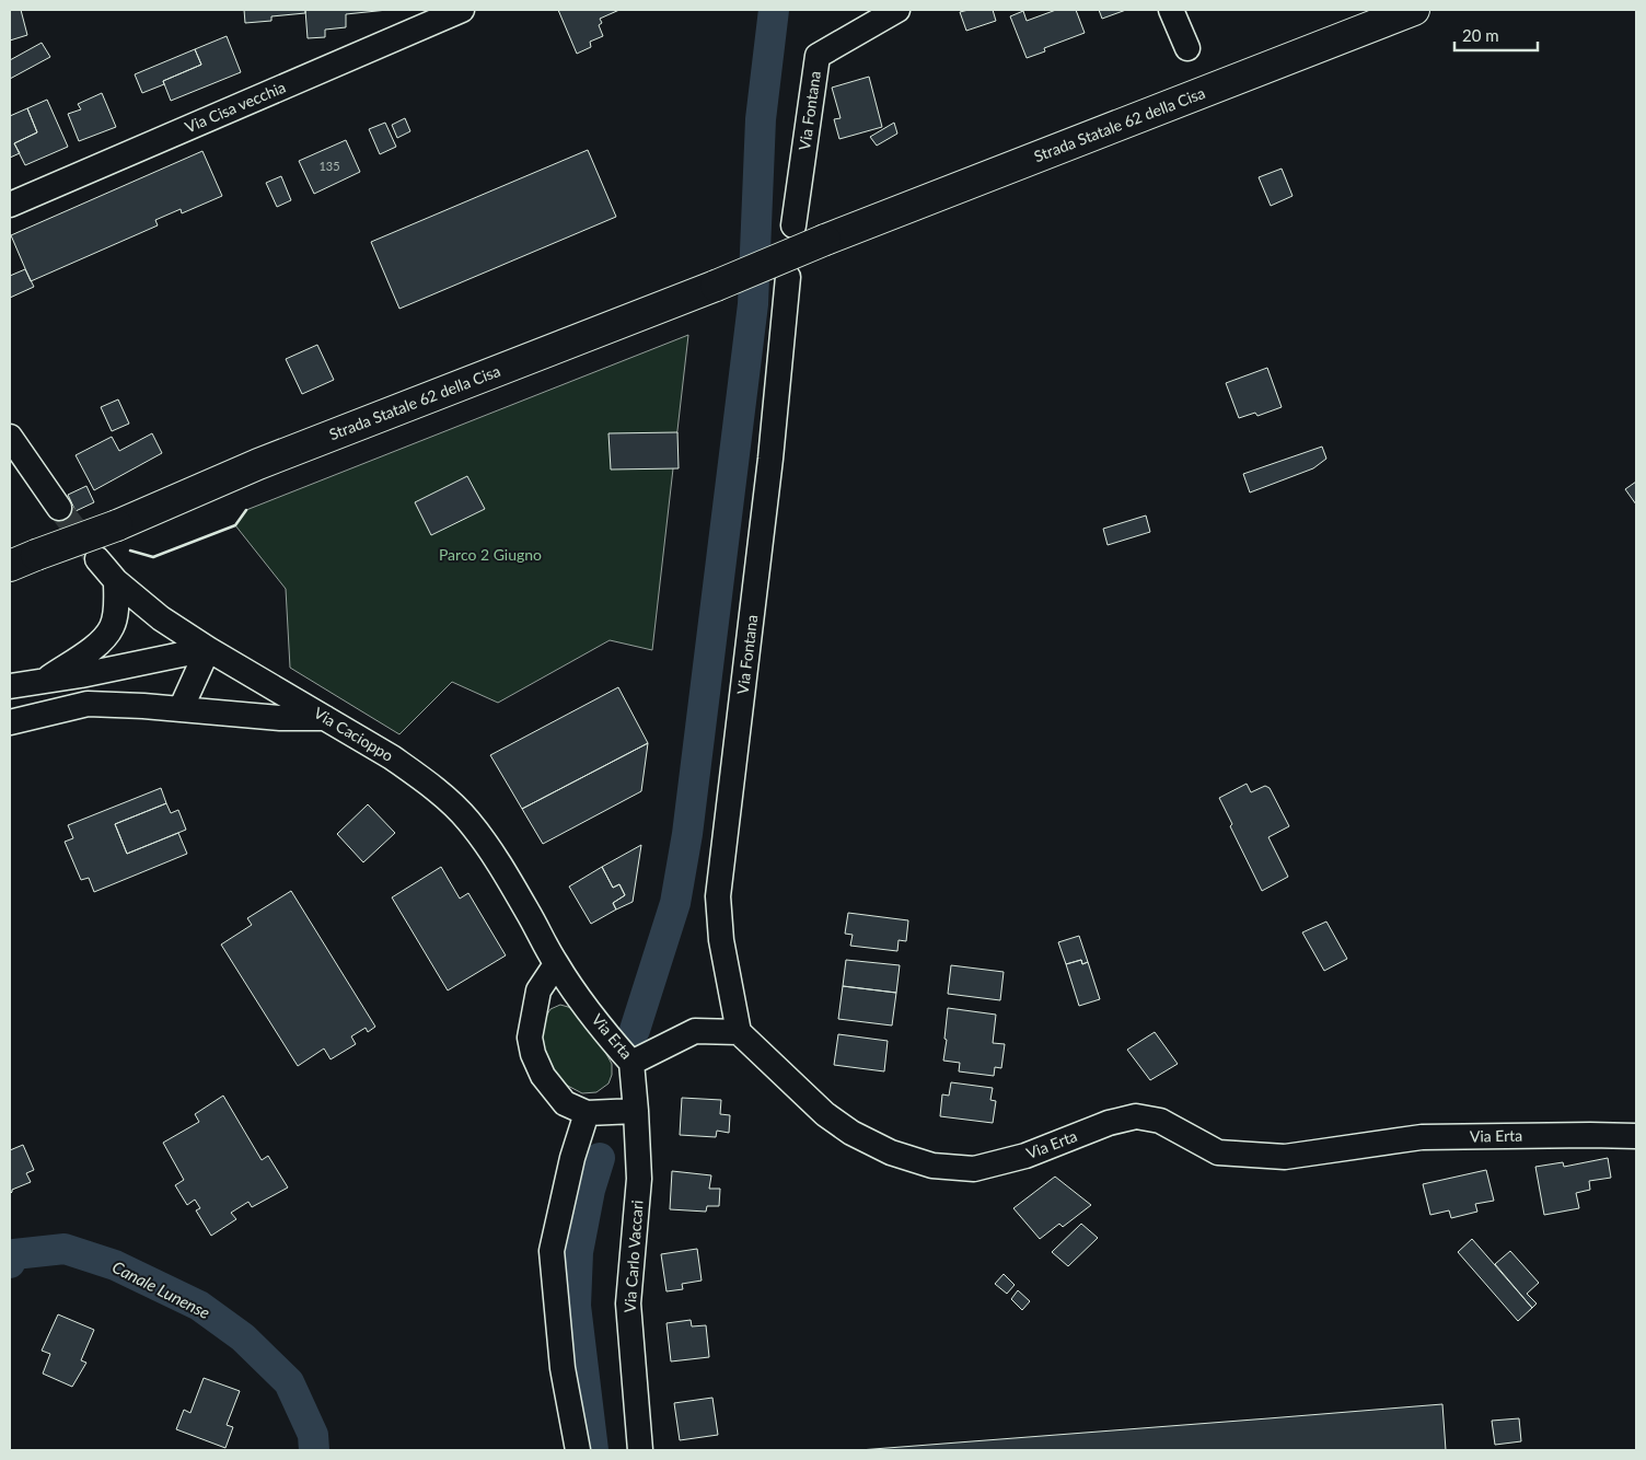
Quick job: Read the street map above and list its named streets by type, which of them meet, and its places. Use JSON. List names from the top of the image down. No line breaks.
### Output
{"streets":{"main road":["Strada Statale 62 della Cisa"],"street":["Via Cisa vecchia","Via Fontana","Via Cacioppo","Via Erta","Via Carlo Vaccari"]},"crossings":[["Via Fontana","Via Erta"],["Via Cacioppo","Via Erta"],["Via Erta","Via Carlo Vaccari"]],"water":["Canale Lunense"],"parks":["Parco 2 Giugno"],"house_numbers":["135"],"scale_bar":"20 m"}
